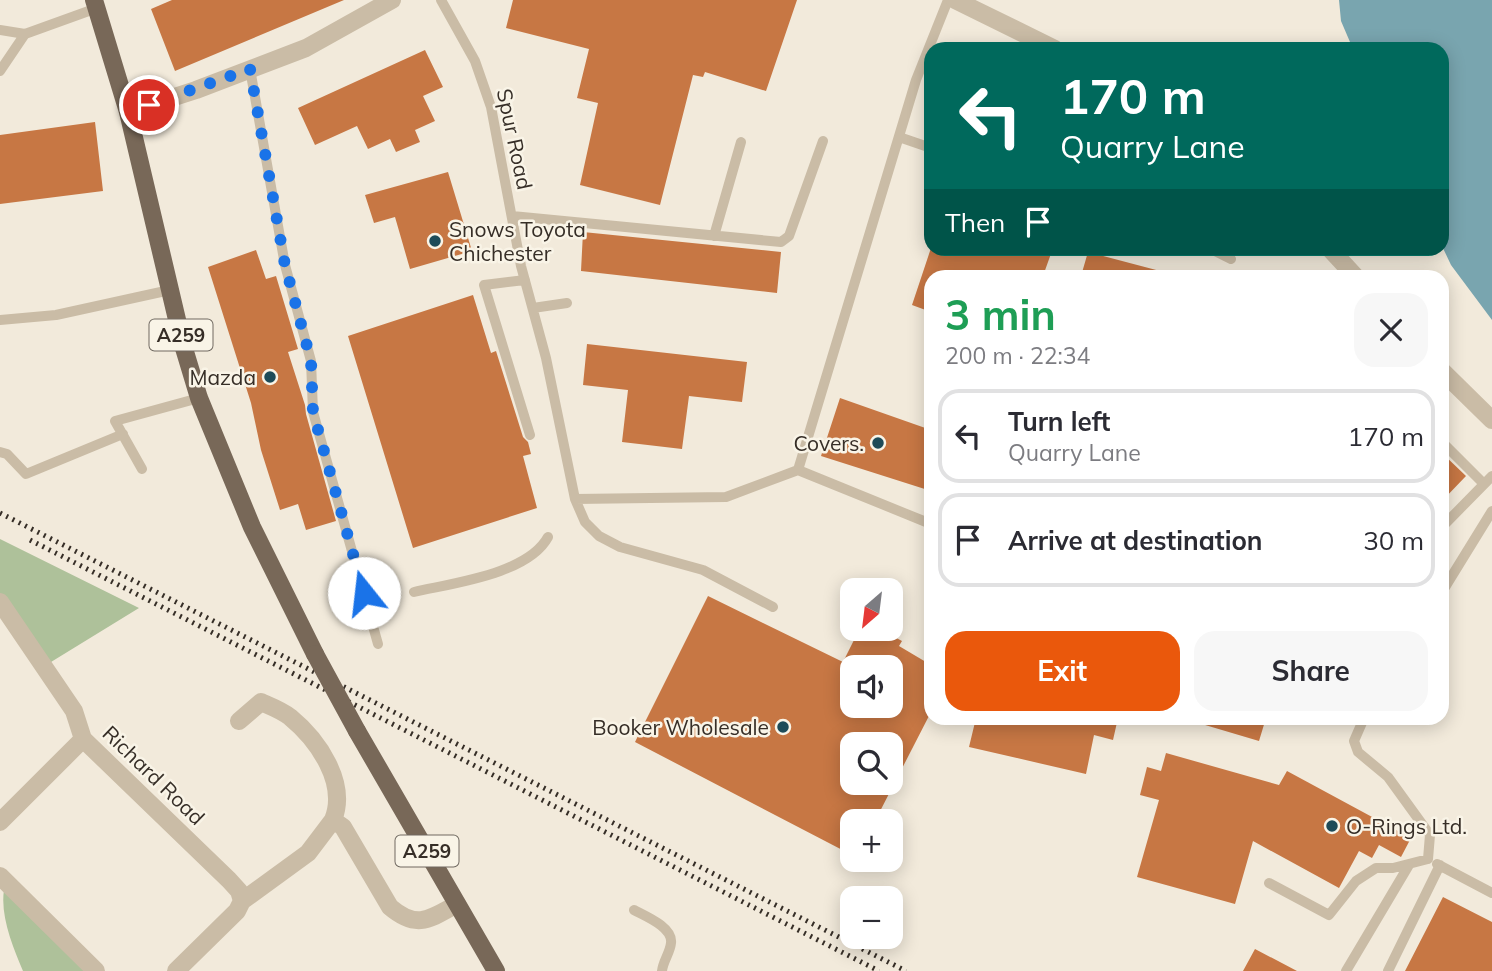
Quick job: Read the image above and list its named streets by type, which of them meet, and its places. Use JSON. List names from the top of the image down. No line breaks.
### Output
{"streets":{"main road":["A259"],"street":["Richard Road"],"lane":["Spur Road"]},"places":["Snows Toyota Chichester","Mazda","Covers.","Booker Wholesale","O-Rings Ltd."],"north":"bottom left","page":{"turn":["170 m","Quarry Lane"],"then":"Then","heading":["3 min","200 m · 22:34"],"list":[{"name":"Turn left","note":"Quarry Lane","value":"170 m"},{"name":"Arrive at destination","value":"30 m"}],"map_buttons":["+","−"],"buttons":["Exit","Share"]}}
